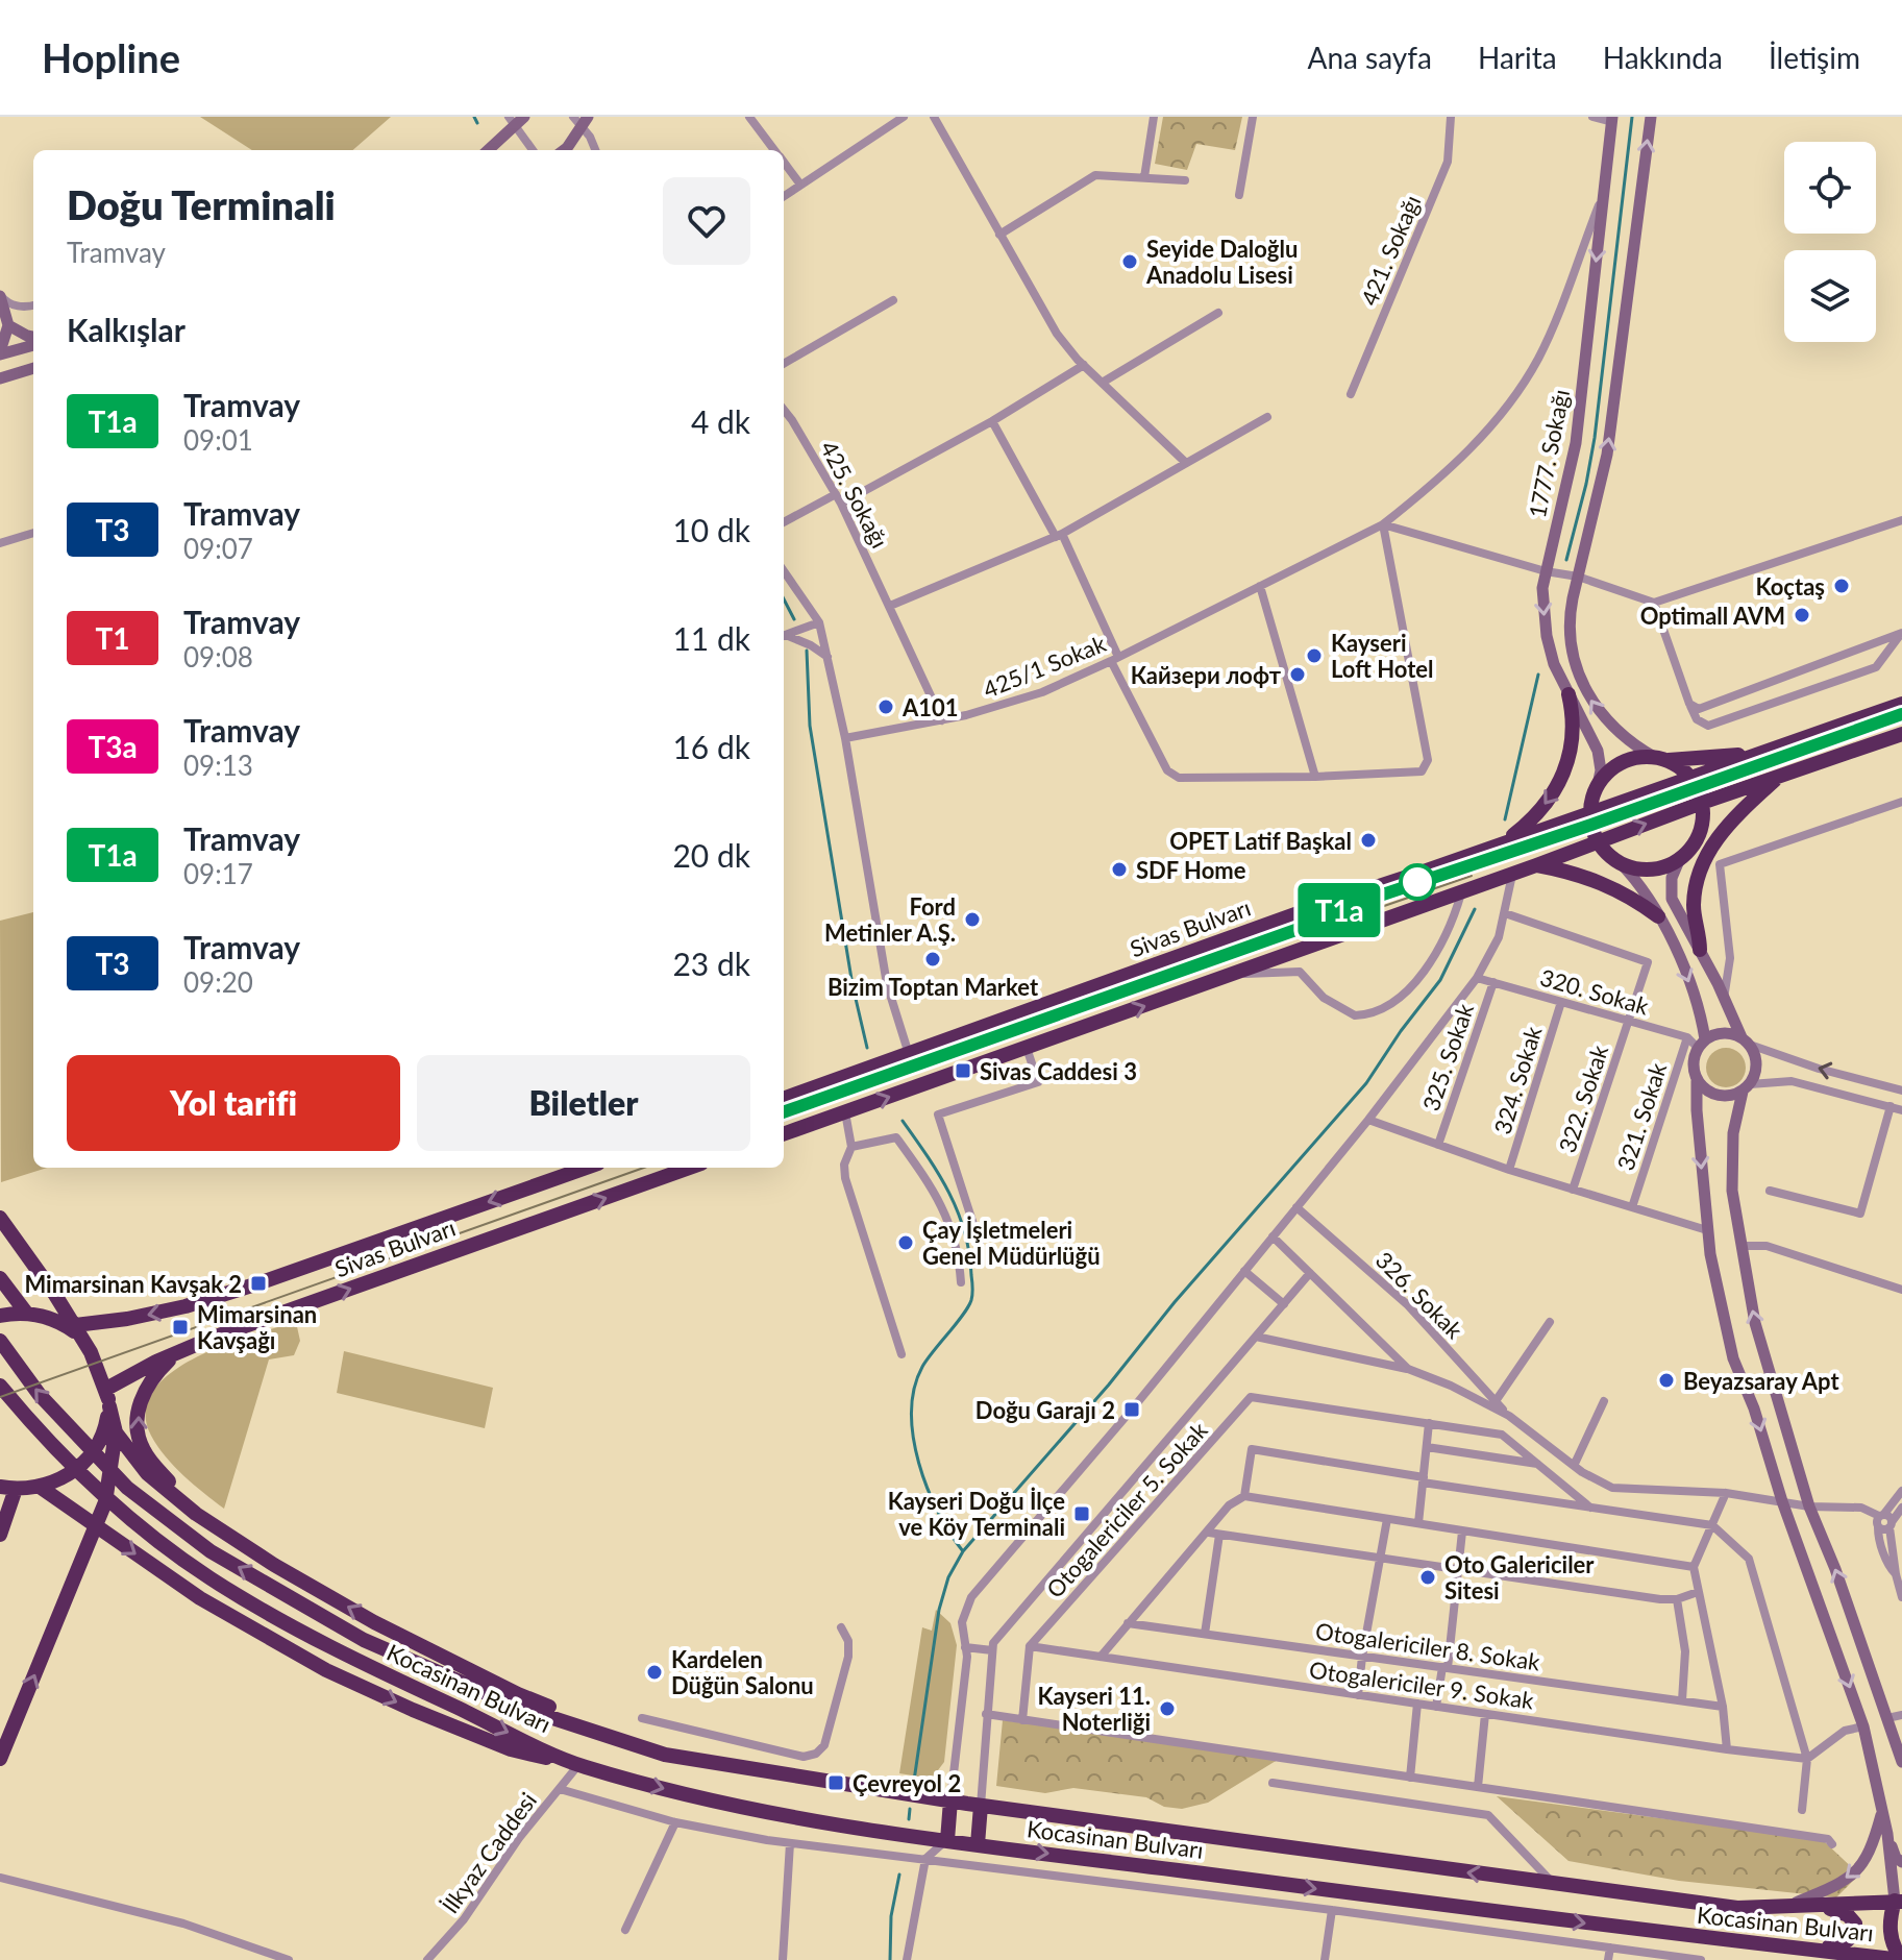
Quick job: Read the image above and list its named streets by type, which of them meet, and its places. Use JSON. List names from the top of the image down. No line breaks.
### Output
{"streets":{"highway":["Sivas Bulvarı","Kocasinan Bulvarı"],"street":["421. Sokağı","1777. Sokağı","425. Sokağı","425/1 Sokak","320. Sokak","325. Sokak","324. Sokak","322. Sokak","321. Sokak","326. Sokak","Otogalericiler 5. Sokak","Otogalericiler 8. Sokak","Otogalericiler 9. Sokak","İlkyaz Caddesi"]},"crossings":[["1777. Sokağı","425/1 Sokak"],["425. Sokağı","425/1 Sokak"],["320. Sokak","325. Sokak"],["320. Sokak","324. Sokak"],["320. Sokak","322. Sokak"],["320. Sokak","321. Sokak"],["Otogalericiler 5. Sokak","Otogalericiler 9. Sokak"],["Kocasinan Bulvarı","İlkyaz Caddesi"]],"places":{"other":["Seyide Daloğlu Anadolu Lisesi","Koçtaş","Optimall AVM","Kayseri Loft Hotel","Кайзери лофт","A101","OPET Latif Başkal","SDF Home","Ford Metinler A.Ş.","Bizim Toptan Market","Çay İşletmeleri Genel Müdürlüğü","Beyazsaray Apt","Oto Galericiler Sitesi","Kardelen Düğün Salonu","Kayseri 11. Noterliği"],"transit":["Sivas Caddesi 3","Mimarsinan Kavşak 2","Mimarsinan Kavşağı","Doğu Garajı 2","Kayseri Doğu İlçe ve Köy Terminali","Çevreyol 2"]},"lines":["tram line T1a"],"page":{"header":"Hopline","nav":["Ana sayfa","Harita","Hakkında","İletişim"],"on_map":"T1a","heading":[["Doğu Terminali","Tramvay"],"Kalkışlar"],"list":[{"mark":"T1a","name":"Tramvay","note":"09:01","value":"4 dk"},{"mark":"T3","name":"Tramvay","note":"09:07","value":"10 dk"},{"mark":"T1","name":"Tramvay","note":"09:08","value":"11 dk"},{"mark":"T3a","name":"Tramvay","note":"09:13","value":"16 dk"},{"mark":"T1a","name":"Tramvay","note":"09:17","value":"20 dk"},{"mark":"T3","name":"Tramvay","note":"09:20","value":"23 dk"}],"buttons":["Yol tarifi","Biletler"]}}
